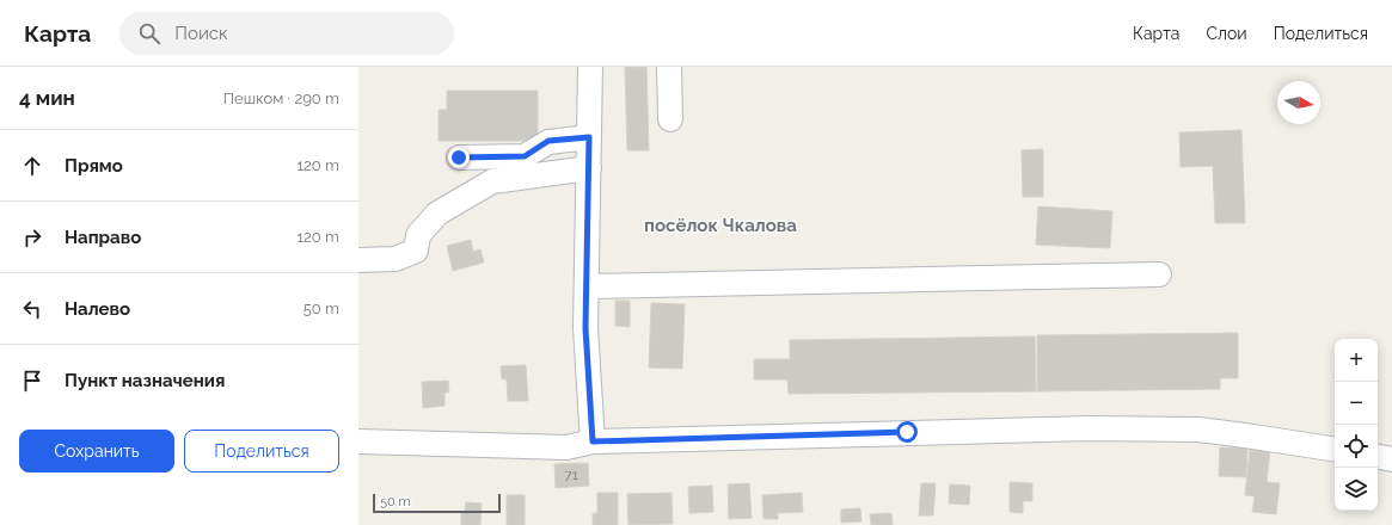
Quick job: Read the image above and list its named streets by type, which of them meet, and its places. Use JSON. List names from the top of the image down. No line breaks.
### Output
{"districts":["посёлок Чкалова"],"house_numbers":["71"],"scale_bar":"50 m","north":"right","page":{"header":"Карта","search":"Поиск","nav":["Карта","Слои","Поделиться"],"heading":["4 мин","Пешком · 290 m"],"list":[["Прямо","120 m"],["Направо","120 m"],["Налево","50 m"],"Пункт назначения"],"map_buttons":["+","−"],"buttons":["Сохранить","Поделиться"],"scale":"50 m"}}
